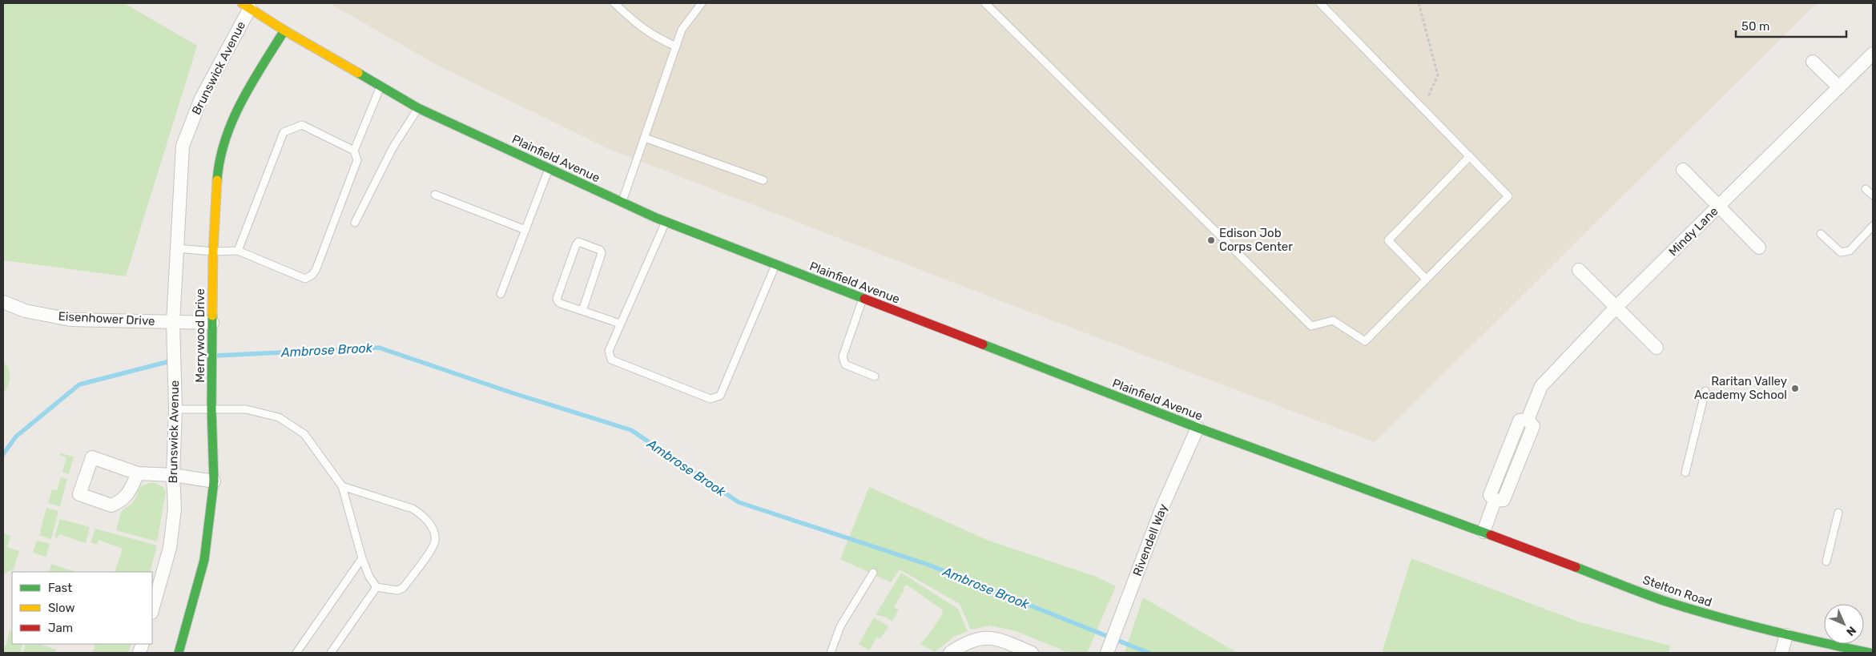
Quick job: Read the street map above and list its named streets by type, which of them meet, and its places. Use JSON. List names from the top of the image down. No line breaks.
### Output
{"streets":{"main road":["Plainfield Avenue","Merrywood Drive","Stelton Road"],"street":["Brunswick Avenue","Mindy Lane","Eisenhower Drive","Rivendell Way"]},"crossings":[["Brunswick Avenue","Plainfield Avenue"],["Brunswick Avenue","Eisenhower Drive"],["Plainfield Avenue","Mindy Lane"],["Plainfield Avenue","Merrywood Drive"],["Plainfield Avenue","Rivendell Way"],["Plainfield Avenue","Stelton Road"],["Mindy Lane","Stelton Road"],["Eisenhower Drive","Merrywood Drive"]],"water":["Ambrose Brook"],"places":["Edison Job Corps Center","Raritan Valley Academy School"],"legend":["Fast","Slow","Jam"],"scale_bar":"50 m","north":"bottom right"}
